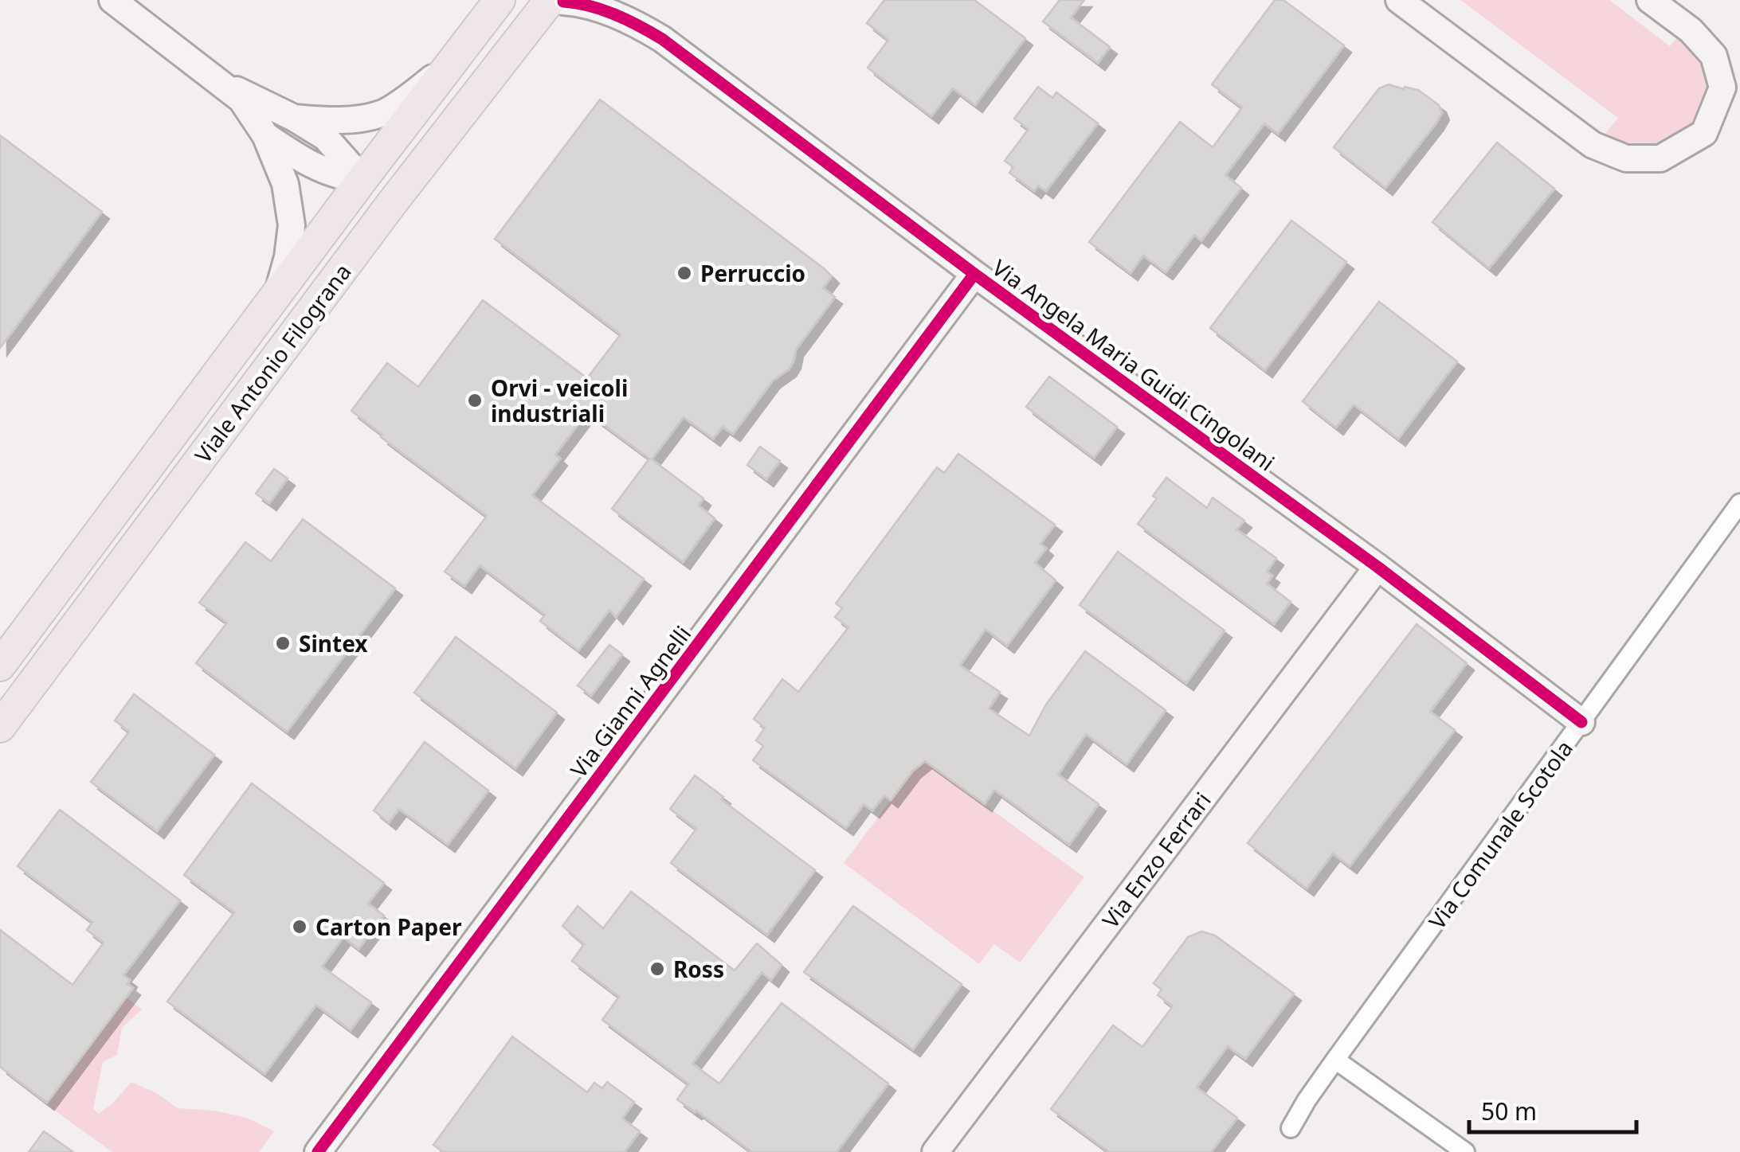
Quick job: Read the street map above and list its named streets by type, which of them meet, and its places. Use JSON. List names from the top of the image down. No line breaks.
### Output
{"streets":{"main road":["Viale Antonio Filograna"],"street":["Via Angela Maria Guidi Cingolani","Via Gianni Agnelli","Via Comunale Scotola","Via Enzo Ferrari"]},"crossings":[["Via Angela Maria Guidi Cingolani","Via Gianni Agnelli"],["Via Angela Maria Guidi Cingolani","Via Comunale Scotola"],["Via Angela Maria Guidi Cingolani","Via Enzo Ferrari"]],"places":["Perruccio","Orvi - veicoli industriali","Sintex","Carton Paper","Ross"],"scale_bar":"50 m"}
